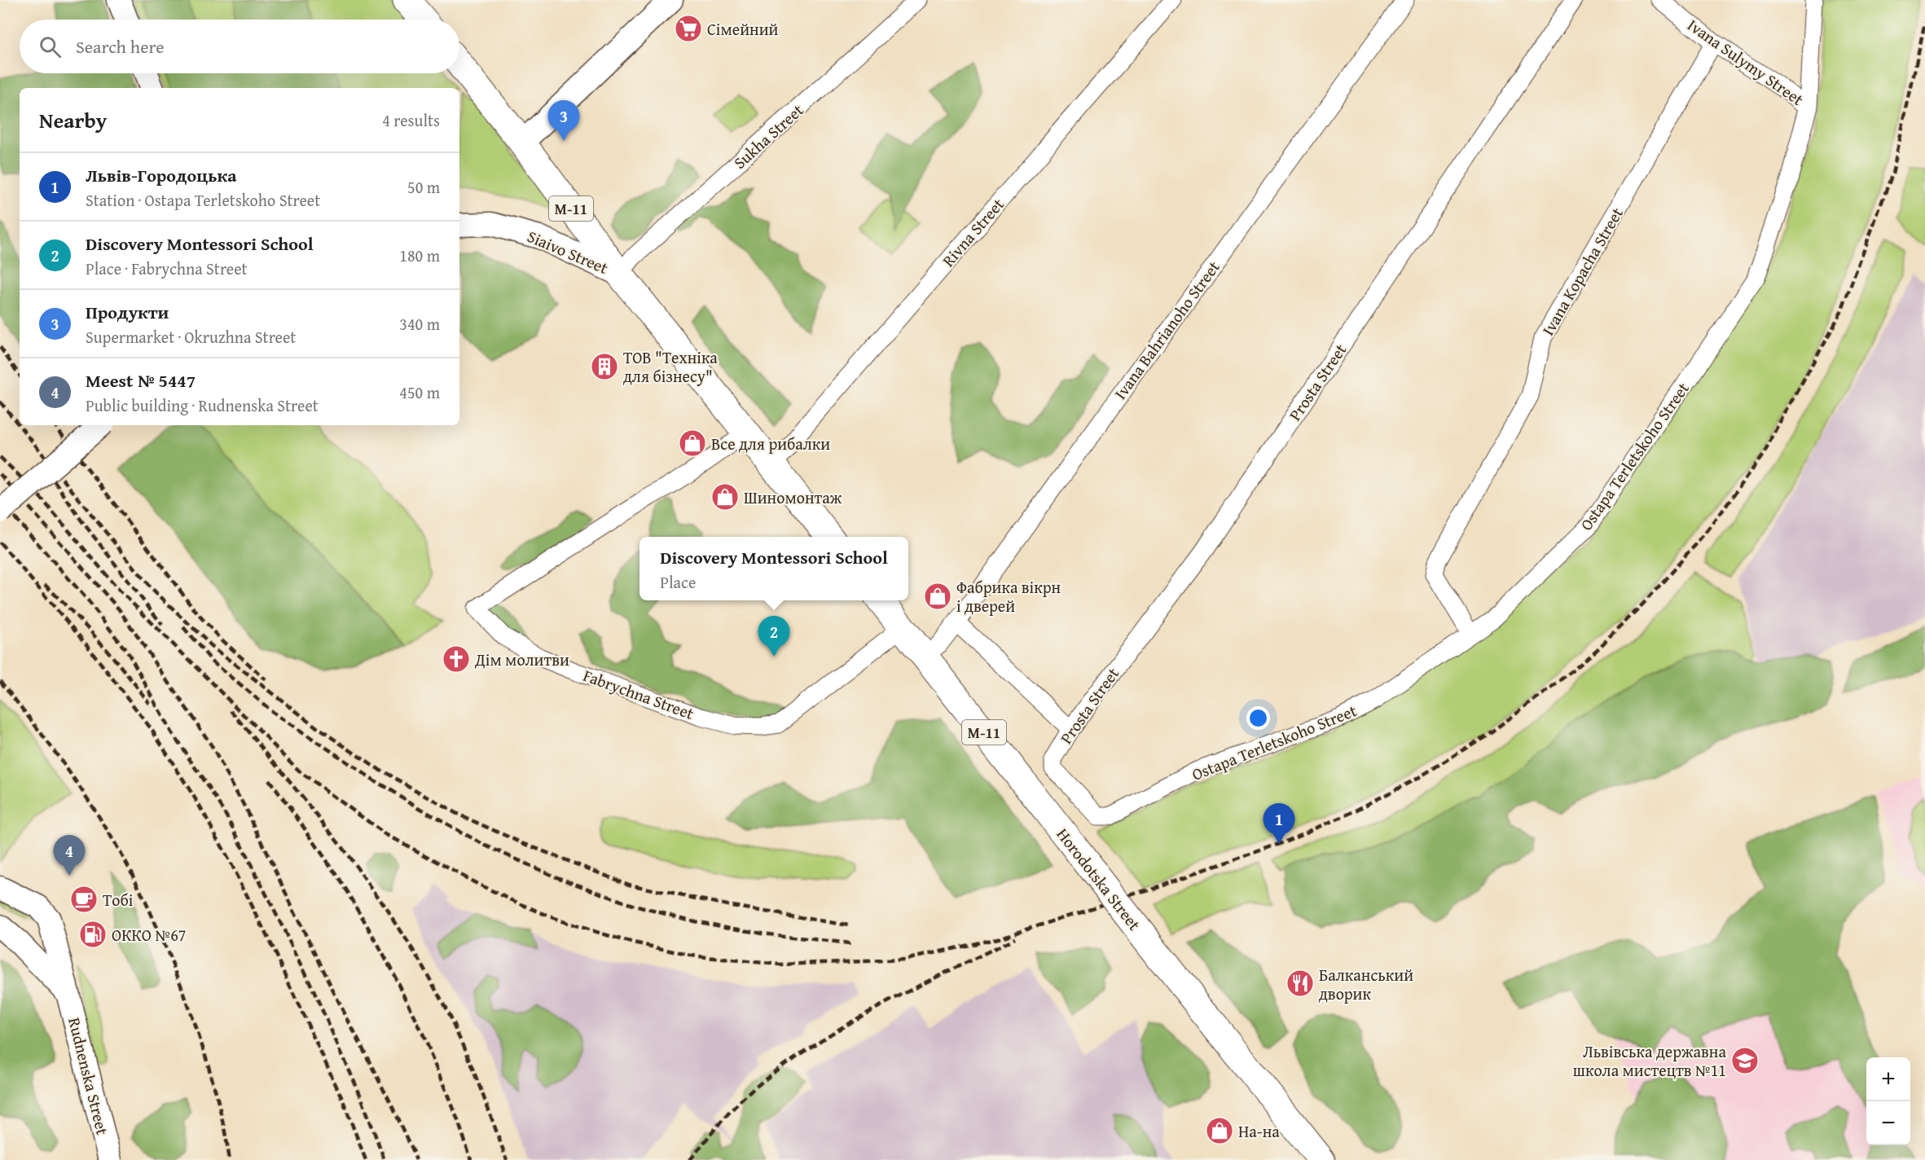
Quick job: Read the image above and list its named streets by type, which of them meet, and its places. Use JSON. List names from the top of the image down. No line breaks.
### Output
{"streets":{"main road":["М-11","Siaivo Street","Horodotska Street","Rudnenska Street"],"street":["Ivana Sulymy Street","Sukha Street","Rivna Street","Ivana Kopacha Street","Ivana Bahrianoho Street","Prosta Street","Ostapa Terletskoho Street","Fabrychna Street"]},"crossings":[["Ivana Sulymy Street","Ivana Kopacha Street"],["Ivana Sulymy Street","Ostapa Terletskoho Street"],["Sukha Street","М-11"],["Sukha Street","Siaivo Street"],["М-11","Rivna Street"],["М-11","Siaivo Street"],["М-11","Fabrychna Street"],["Ivana Kopacha Street","Ostapa Terletskoho Street"],["Ivana Bahrianoho Street","Horodotska Street"],["Prosta Street","Ostapa Terletskoho Street"],["Fabrychna Street","Horodotska Street"]],"places":{"supermarket":["Сімейний"],"building":["ТОВ \"Техніка для бізнесу\""],"shop":["Все для рибалки","Шиномонтаж","Фабрика вікрн і дверей","На-на"],"church":["Дім молитви"],"cafe":["Тобі"],"fuel station":["ОККО №67"],"restaurant":["Балканський дворик"],"school or university":["Львівська державна школа мистецтв №11"]},"page":{"search":"Search here","heading":["Nearby","4 results"],"pins":["3","2","1","4"],"list":[{"mark":"1","name":"Львів-Городоцька","note":"Station · Ostapa Terletskoho Street","value":"50 m"},{"mark":"2","name":"Discovery Montessori School","note":"Place · Fabrychna Street","value":"180 m"},{"mark":"3","name":"Продукти","note":"Supermarket · Okruzhna Street","value":"340 m"},{"mark":"4","name":"Meest № 5447","note":"Public building · Rudnenska Street","value":"450 m"}],"popup":["Discovery Montessori School","Place"],"map_buttons":["+","−"]}}
